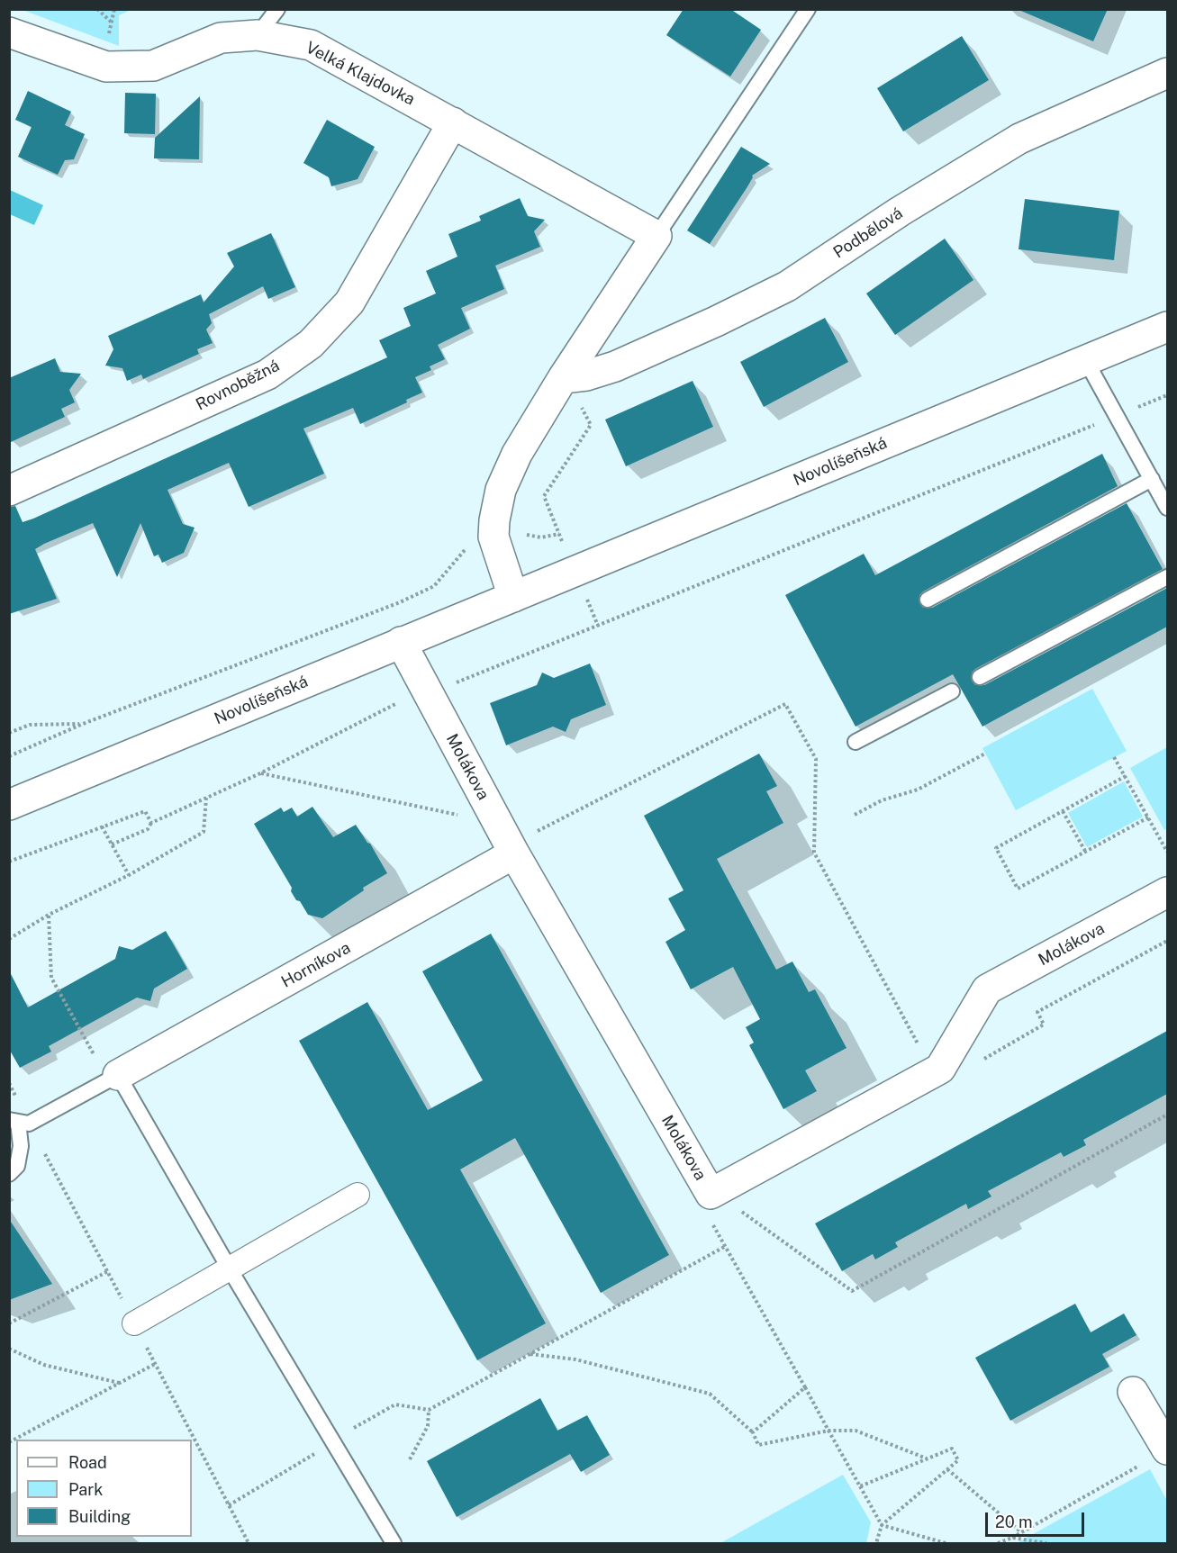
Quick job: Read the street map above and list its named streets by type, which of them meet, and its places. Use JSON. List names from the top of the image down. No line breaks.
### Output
{"streets":{"street":["Velká Klajdovka","Podbělová","Rovnoběžná","Novolíšeňská","Molákova","Horníkova"]},"crossings":[["Velká Klajdovka","Rovnoběžná"],["Novolíšeňská","Molákova"],["Molákova","Horníkova"]],"legend":["Road","Park","Building"],"scale_bar":"20 m"}
